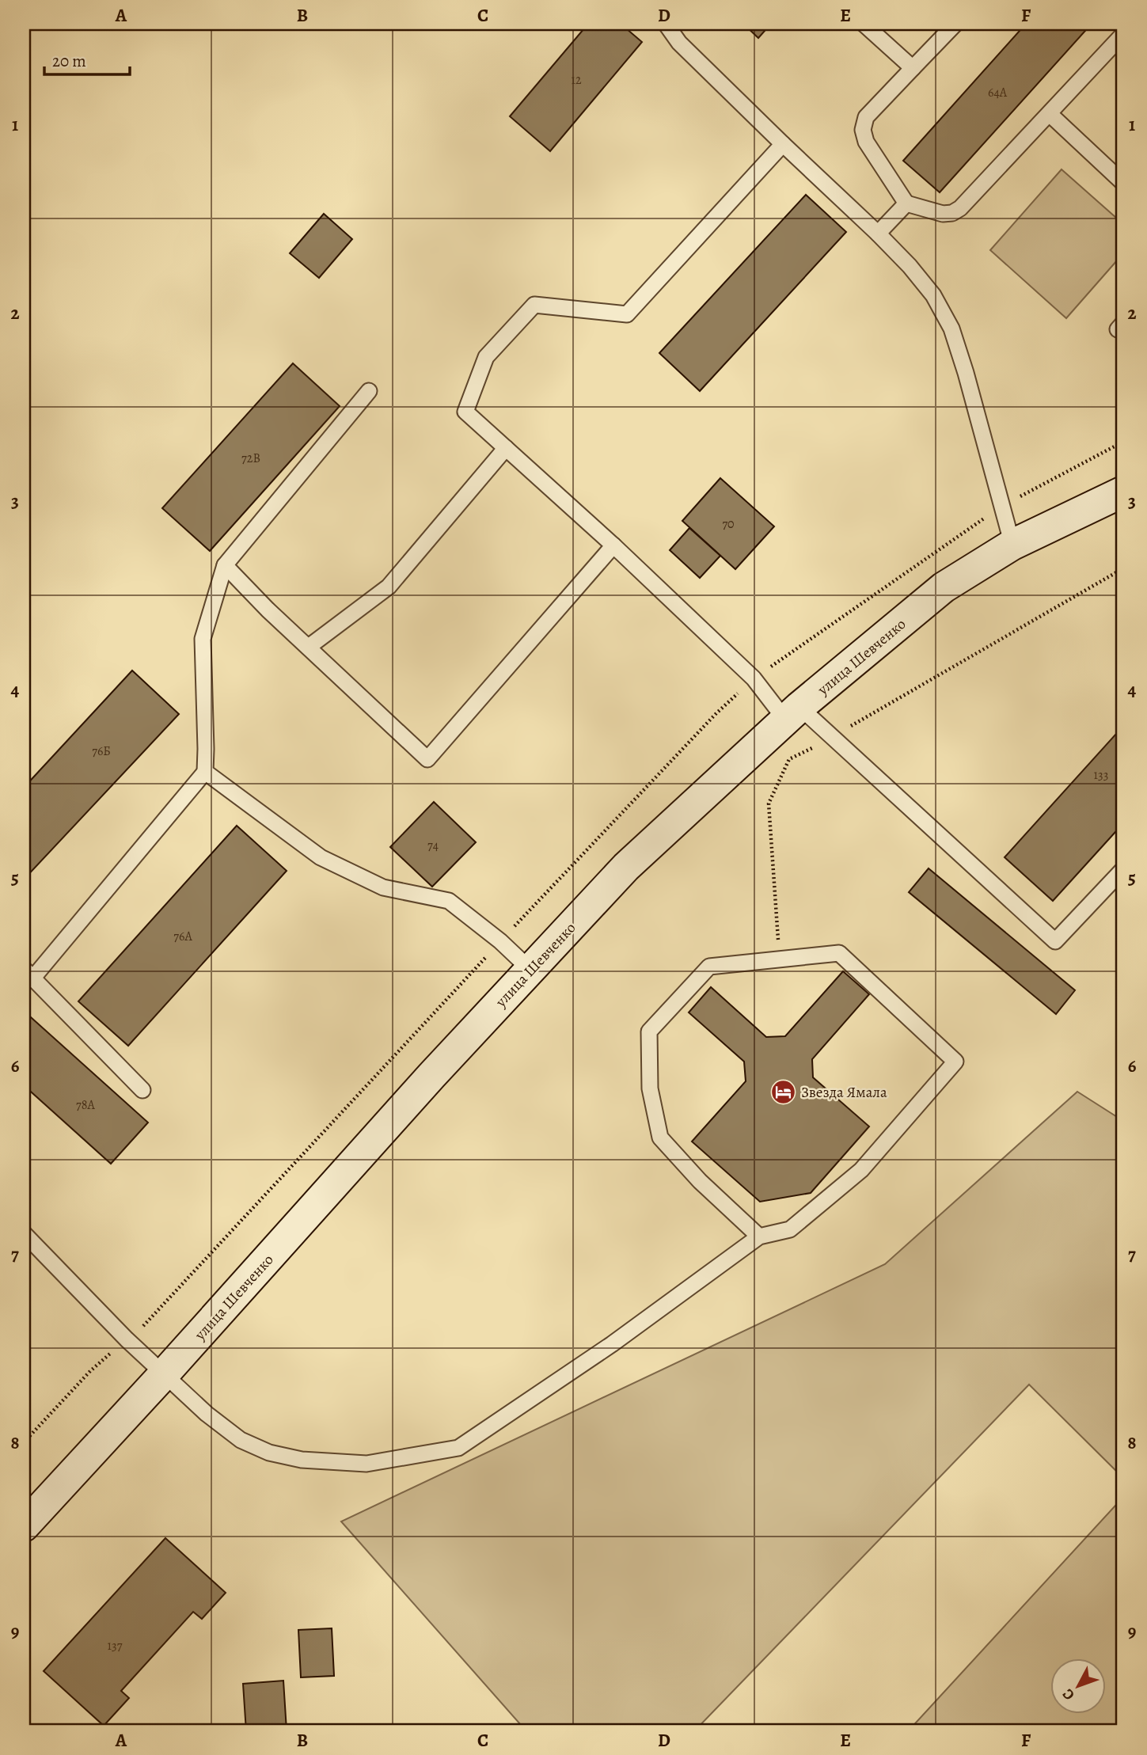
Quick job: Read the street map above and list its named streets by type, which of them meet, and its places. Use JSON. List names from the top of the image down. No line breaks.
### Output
{"streets":{"street":["улица Шевченко"]},"places":{"hotel":["Звезда Ямала"]},"house_numbers":["12","64А","72В","70","76Б","133","74","76А","78А","137"],"scale_bar":"20 m","north":"bottom left","grid":{"columns":["A","B","C","D","E","F"],"rows":["1","2","3","4","5","6","7","8","9"]}}
